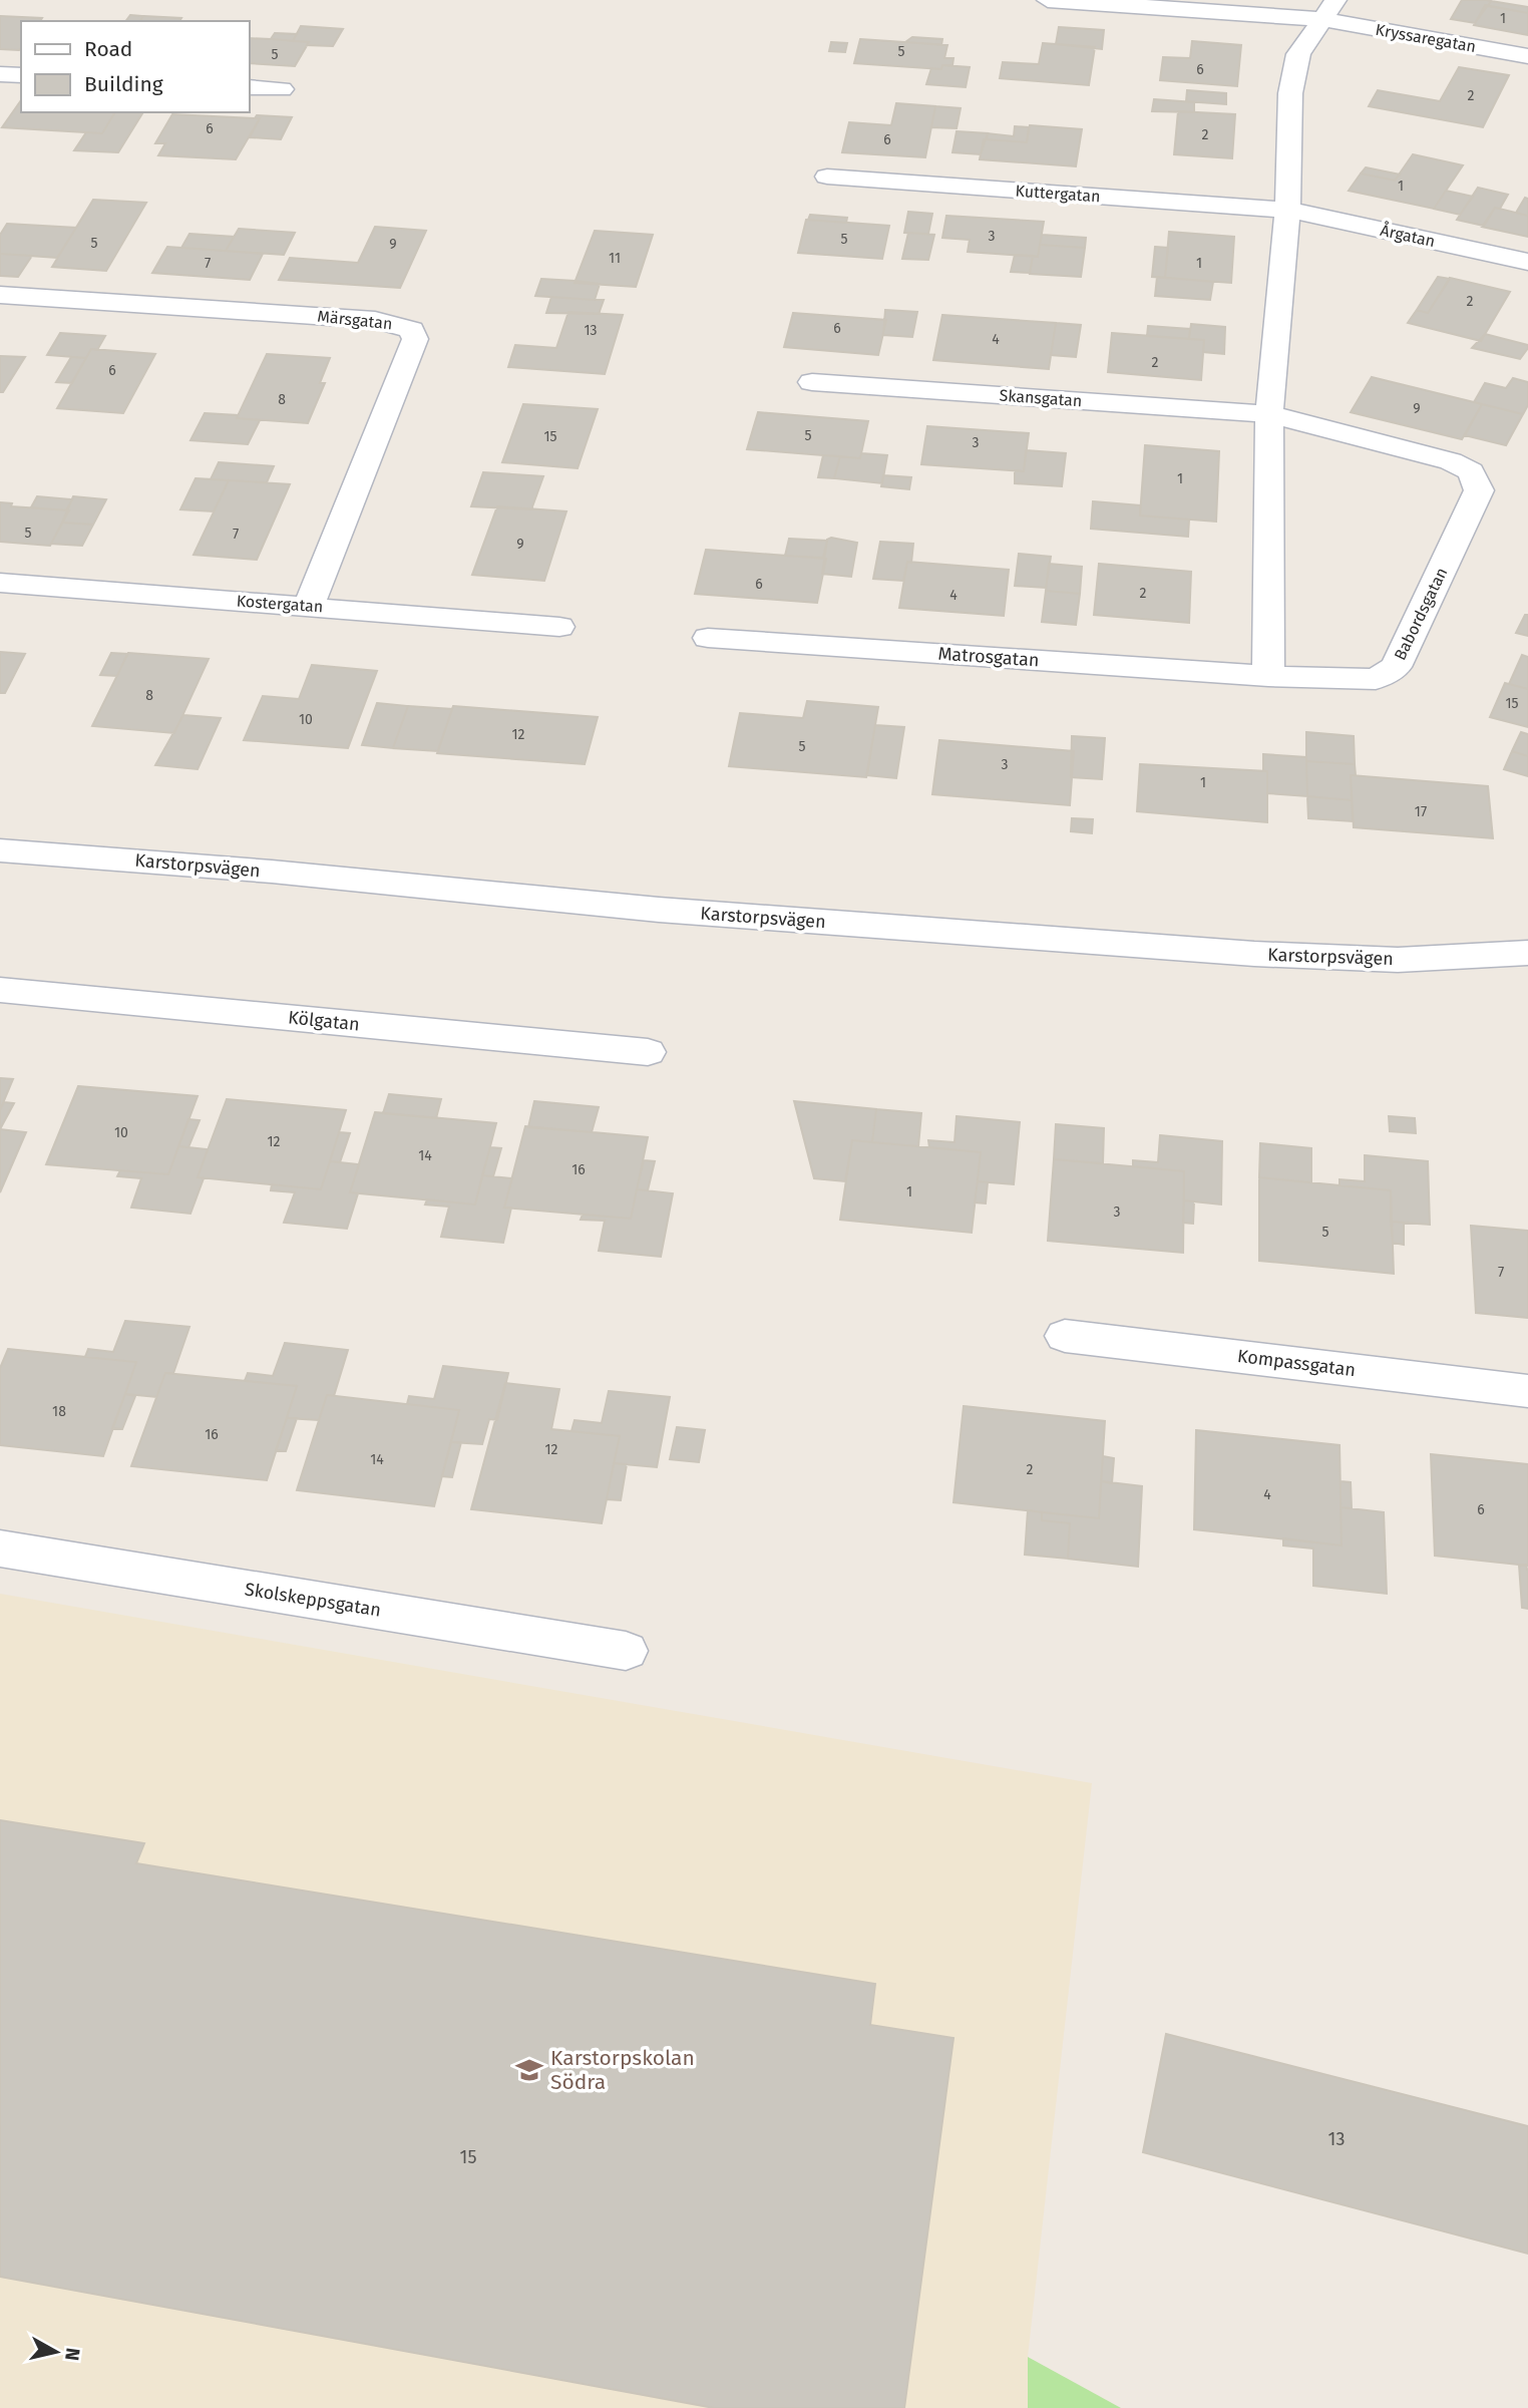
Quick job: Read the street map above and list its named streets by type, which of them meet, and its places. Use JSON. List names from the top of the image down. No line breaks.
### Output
{"streets":{"street":["Kryssaregatan","Kuttergatan","Årgatan","Märsgatan","Skansgatan","Kostergatan","Babordsgatan","Matrosgatan","Karstorpsvägen","Kölgatan","Kompassgatan","Skolskeppsgatan"]},"crossings":[["Kuttergatan","Årgatan"],["Märsgatan","Kostergatan"],["Skansgatan","Babordsgatan"],["Babordsgatan","Matrosgatan"]],"places":{"school or university":["Karstorpskolan Södra"]},"house_numbers":["1","5","5","6","2","6","2","6","1","3","5","5","9","11","7","1","2","6","13","4","2","6","8","9","5","15","3","1","5","7","9","6","2","4","8","15","10","12","5","3","1","17","10","12","14","16","1","3","5","7","18","16","12","14","2","4","6","13","15"],"legend":["Road","Building"],"north":"right"}
